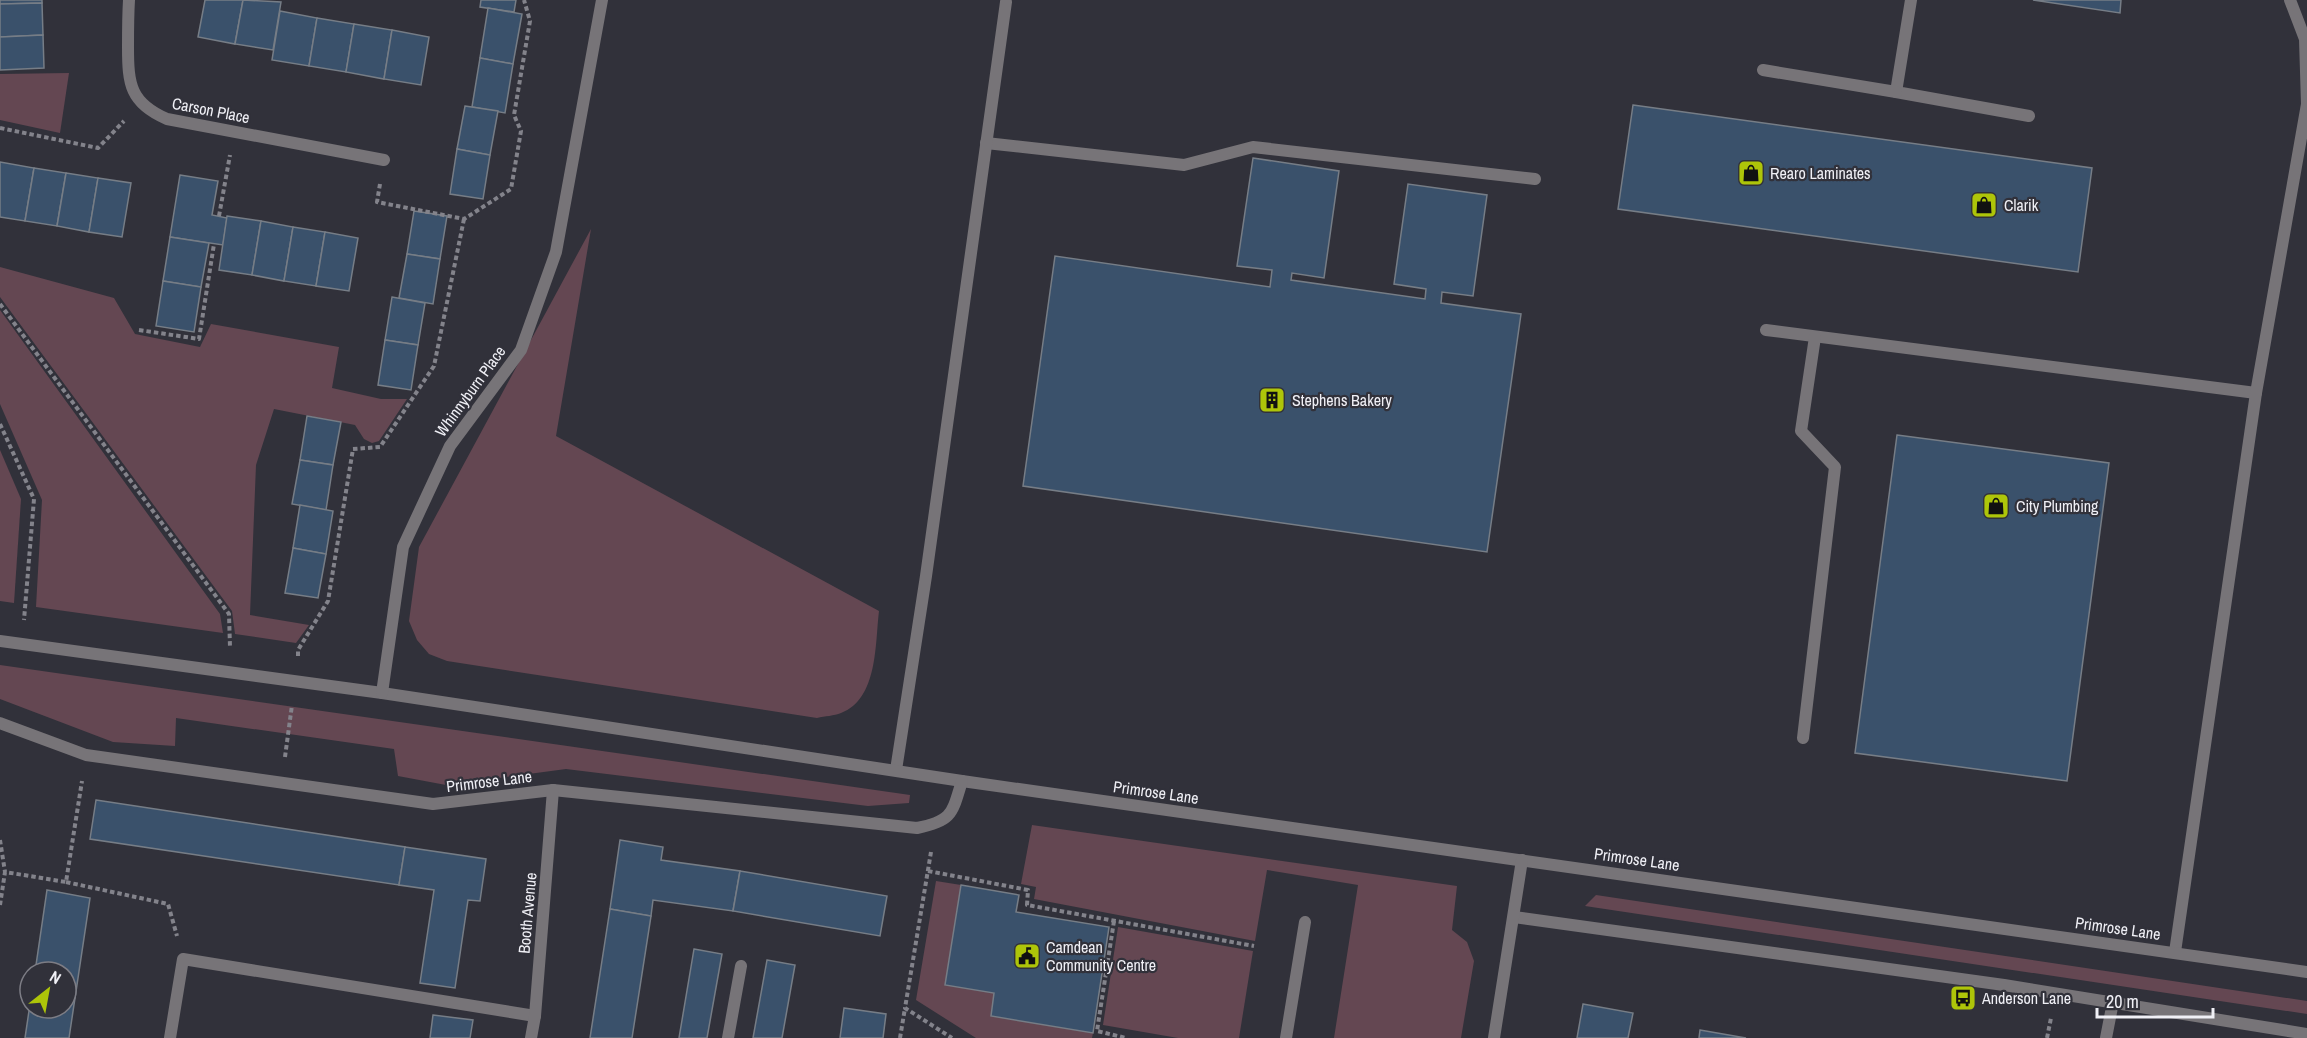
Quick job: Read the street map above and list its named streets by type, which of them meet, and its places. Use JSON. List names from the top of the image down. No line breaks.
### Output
{"streets":{"street":["Carson Place","Whinnyburn Place","Primrose Lane","Booth Avenue"]},"crossings":[["Whinnyburn Place","Primrose Lane"],["Primrose Lane","Booth Avenue"]],"places":{"shop":["Rearo Laminates","Clarik","City Plumbing"],"building":["Stephens Bakery"],"public building":["Camdean Community Centre"],"bus stop":["Anderson Lane"]},"scale_bar":"20 m","north":"top right"}
